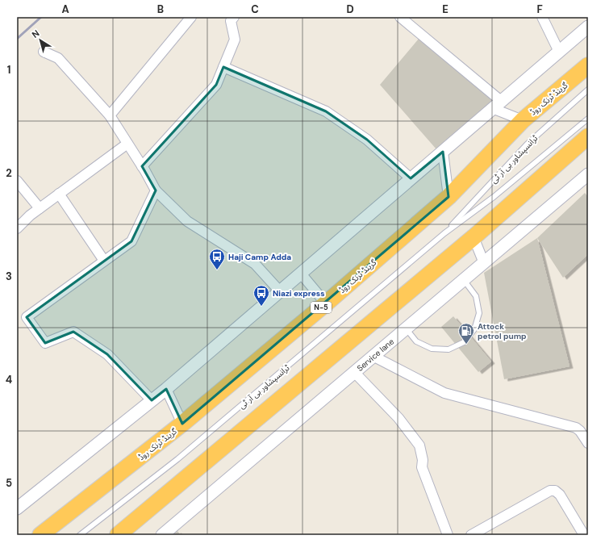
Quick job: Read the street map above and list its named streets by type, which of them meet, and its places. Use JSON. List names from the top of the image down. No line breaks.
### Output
{"streets":{"highway":["گرینڈ ٹرنک روڈ","N-5"],"street":["Service lane"],"lane":["ٹرانسپشاور بی آر ٹی"]},"places":{"bus stop":["Haji Camp Adda","Niazi express"],"fuel station":["Attock petrol pump"]},"north":"top left","grid":{"columns":["A","B","C","D","E","F"],"rows":["1","2","3","4","5"]}}
